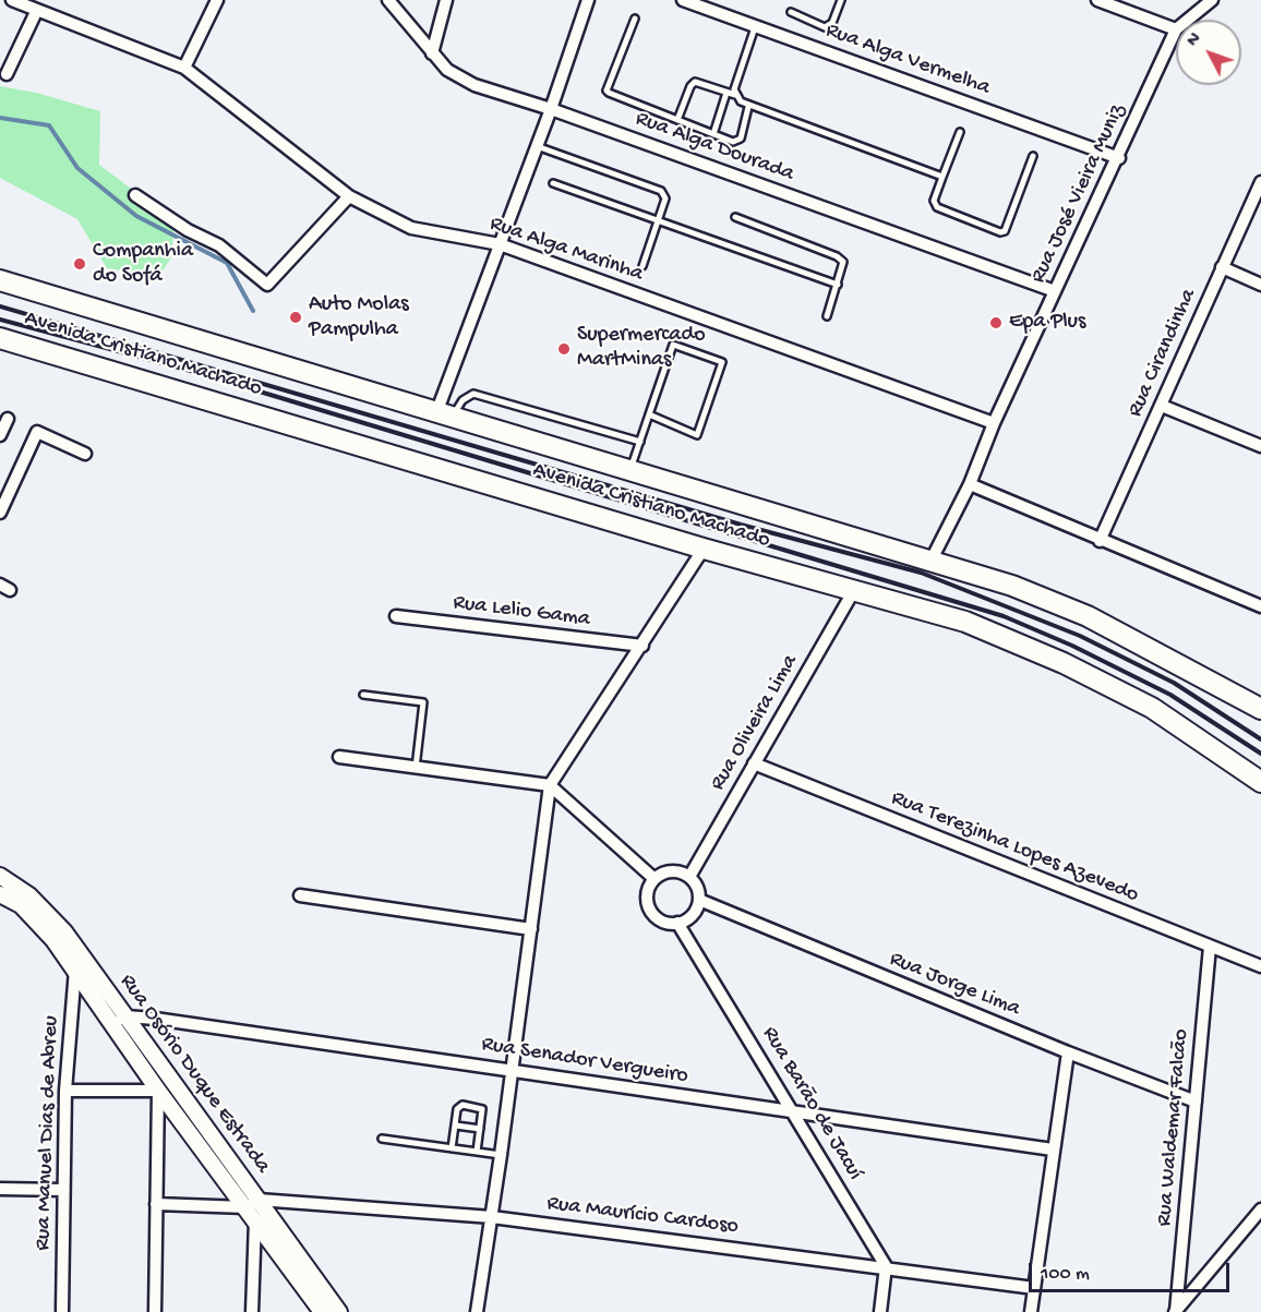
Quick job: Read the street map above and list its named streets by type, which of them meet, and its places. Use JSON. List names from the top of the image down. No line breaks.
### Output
{"streets":{"highway":["Avenida Cristiano Machado"],"street":["Rua Alga Vermelha","Rua Alga Dourada","Rua José Vieira Muniz","Rua Alga Marinha","Rua Cirandinha","Rua Lelio Gama","Rua Oliveira Lima","Rua Terezinha Lopes Azevedo","Rua Jorge Lima","Rua Senador Vergueiro","Rua Osório Duque Estrada","Rua Barão de Jacuí","Rua Waldemar Falcão","Rua Manuel Dias de Abreu","Rua Maurício Cardoso"]},"crossings":[["Rua Alga Vermelha","Rua José Vieira Muniz"],["Rua Alga Dourada","Rua José Vieira Muniz"],["Rua José Vieira Muniz","Rua Alga Marinha"],["Rua José Vieira Muniz","Avenida Cristiano Machado"],["Avenida Cristiano Machado","Rua Oliveira Lima"],["Rua Oliveira Lima","Rua Terezinha Lopes Azevedo"],["Rua Oliveira Lima","Rua Jorge Lima"],["Rua Oliveira Lima","Rua Barão de Jacuí"],["Rua Terezinha Lopes Azevedo","Rua Waldemar Falcão"],["Rua Jorge Lima","Rua Barão de Jacuí"],["Rua Jorge Lima","Rua Waldemar Falcão"],["Rua Senador Vergueiro","Rua Osório Duque Estrada"],["Rua Senador Vergueiro","Rua Barão de Jacuí"],["Rua Osório Duque Estrada","Rua Manuel Dias de Abreu"],["Rua Osório Duque Estrada","Rua Maurício Cardoso"],["Rua Barão de Jacuí","Rua Maurício Cardoso"]],"places":["Companhia do Sofá","Auto Molas Pampulha","Epa Plus","Supermercado MartMinas"],"scale_bar":"100 m","north":"top left"}
